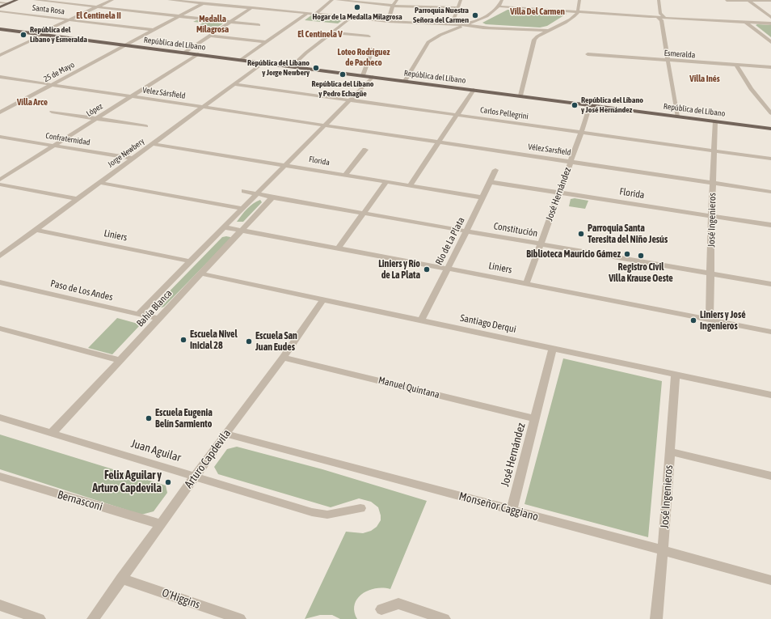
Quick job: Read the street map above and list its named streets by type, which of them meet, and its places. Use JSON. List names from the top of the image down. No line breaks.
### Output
{"streets":{"main road":["República del Líbano"],"street":["Santa Rosa","Esmeralda","25 de Mayo","Velez Sársfield","López","Carlos Pellegrini","Confraternidad","Vélez Sarsfield","Jorge Newbery","Florida","José Hernández","José Ingenieros","Constitución","Liniers","Río de La Plata","Paso de Los Andes","Bahía Blanca","Santiago Derqui","Manuel Quintana","Juan Aguilar","Arturo Capdevila","Bernasconi","Monseñor Caggiano","O'Higgins"]},"crossings":[["Santa Rosa","25 de Mayo"],["República del Líbano","25 de Mayo"],["República del Líbano","López"],["República del Líbano","Jorge Newbery"],["República del Líbano","José Hernández"],["República del Líbano","José Ingenieros"],["República del Líbano","Bahía Blanca"],["25 de Mayo","Velez Sársfield"],["Velez Sársfield","López"],["Velez Sársfield","Vélez Sarsfield"],["Velez Sársfield","Jorge Newbery"],["Velez Sársfield","Bahía Blanca"],["López","Confraternidad"],["Carlos Pellegrini","Jorge Newbery"],["Carlos Pellegrini","José Hernández"],["Carlos Pellegrini","José Ingenieros"],["Carlos Pellegrini","Bahía Blanca"],["Confraternidad","Jorge Newbery"],["Vélez Sarsfield","José Hernández"],["Vélez Sarsfield","José Ingenieros"],["Vélez Sarsfield","Bahía Blanca"],["Jorge Newbery","Florida"],["Jorge Newbery","Liniers"],["Florida","José Hernández"],["Florida","José Ingenieros"],["Florida","Río de La Plata"],["Florida","Bahía Blanca"],["José Hernández","Constitución"],["José Hernández","Liniers"],["José Hernández","Santiago Derqui"],["José Hernández","Manuel Quintana"],["José Hernández","Monseñor Caggiano"],["José Ingenieros","Constitución"],["José Ingenieros","Liniers"],["José Ingenieros","Santiago Derqui"],["José Ingenieros","Monseñor Caggiano"],["Constitución","Río de La Plata"],["Constitución","Bahía Blanca"],["Liniers","Río de La Plata"],["Liniers","Bahía Blanca"],["Río de La Plata","Santiago Derqui"],["Paso de Los Andes","Bahía Blanca"],["Bahía Blanca","Santiago Derqui"],["Bahía Blanca","Juan Aguilar"],["Santiago Derqui","Arturo Capdevila"],["Manuel Quintana","Arturo Capdevila"],["Juan Aguilar","Arturo Capdevila"],["Arturo Capdevila","Bernasconi"],["Arturo Capdevila","Monseñor Caggiano"],["Arturo Capdevila","O'Higgins"]],"districts":["Villa Del Carmen","El Centinela II","Medalla Milagrosa","El Centinela V","Loteo Rodríguez de Pacheco","Villa Inés","Villa Arce"],"places":["Hogar de la Medalla Milagrosa","Parroquia Nuestra Señora del Carmen","República del Líbano y Esmeralda","República del Líbano y Jorge Newbery","República del Líbano y Pedro Echagüe","República del Líbano y José Hernández","Parroquia Santa Teresita del Niño Jesús","Biblioteca Mauricio Gámez","Registro Civil Villa Krause Oeste","Liniers y Río de La Plata","Liniers y José Ingenieros","Escuela Nivel Inicial 28","Escuela San Juan Eudes","Escuela Eugenia Belín Sarmiento","Felix Aguilar y Arturo Capdevila"]}
